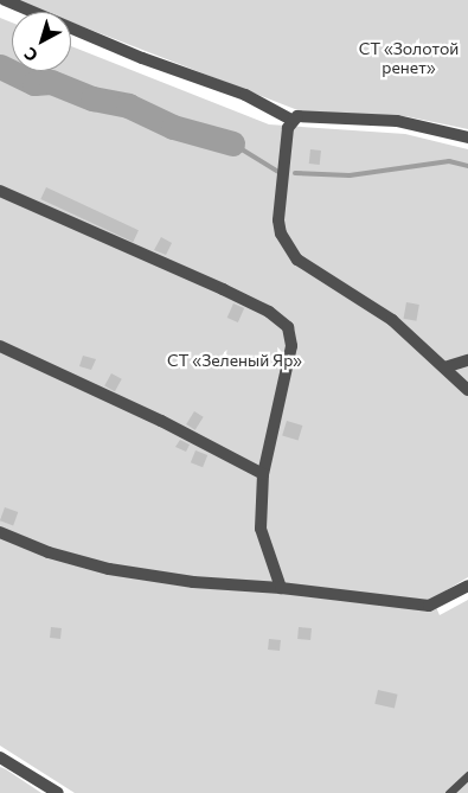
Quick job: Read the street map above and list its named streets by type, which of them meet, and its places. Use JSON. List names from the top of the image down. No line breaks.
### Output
{"parks":["СТ «Золотой ренет»","СТ «Зеленый Яр»"],"north":"bottom left"}
